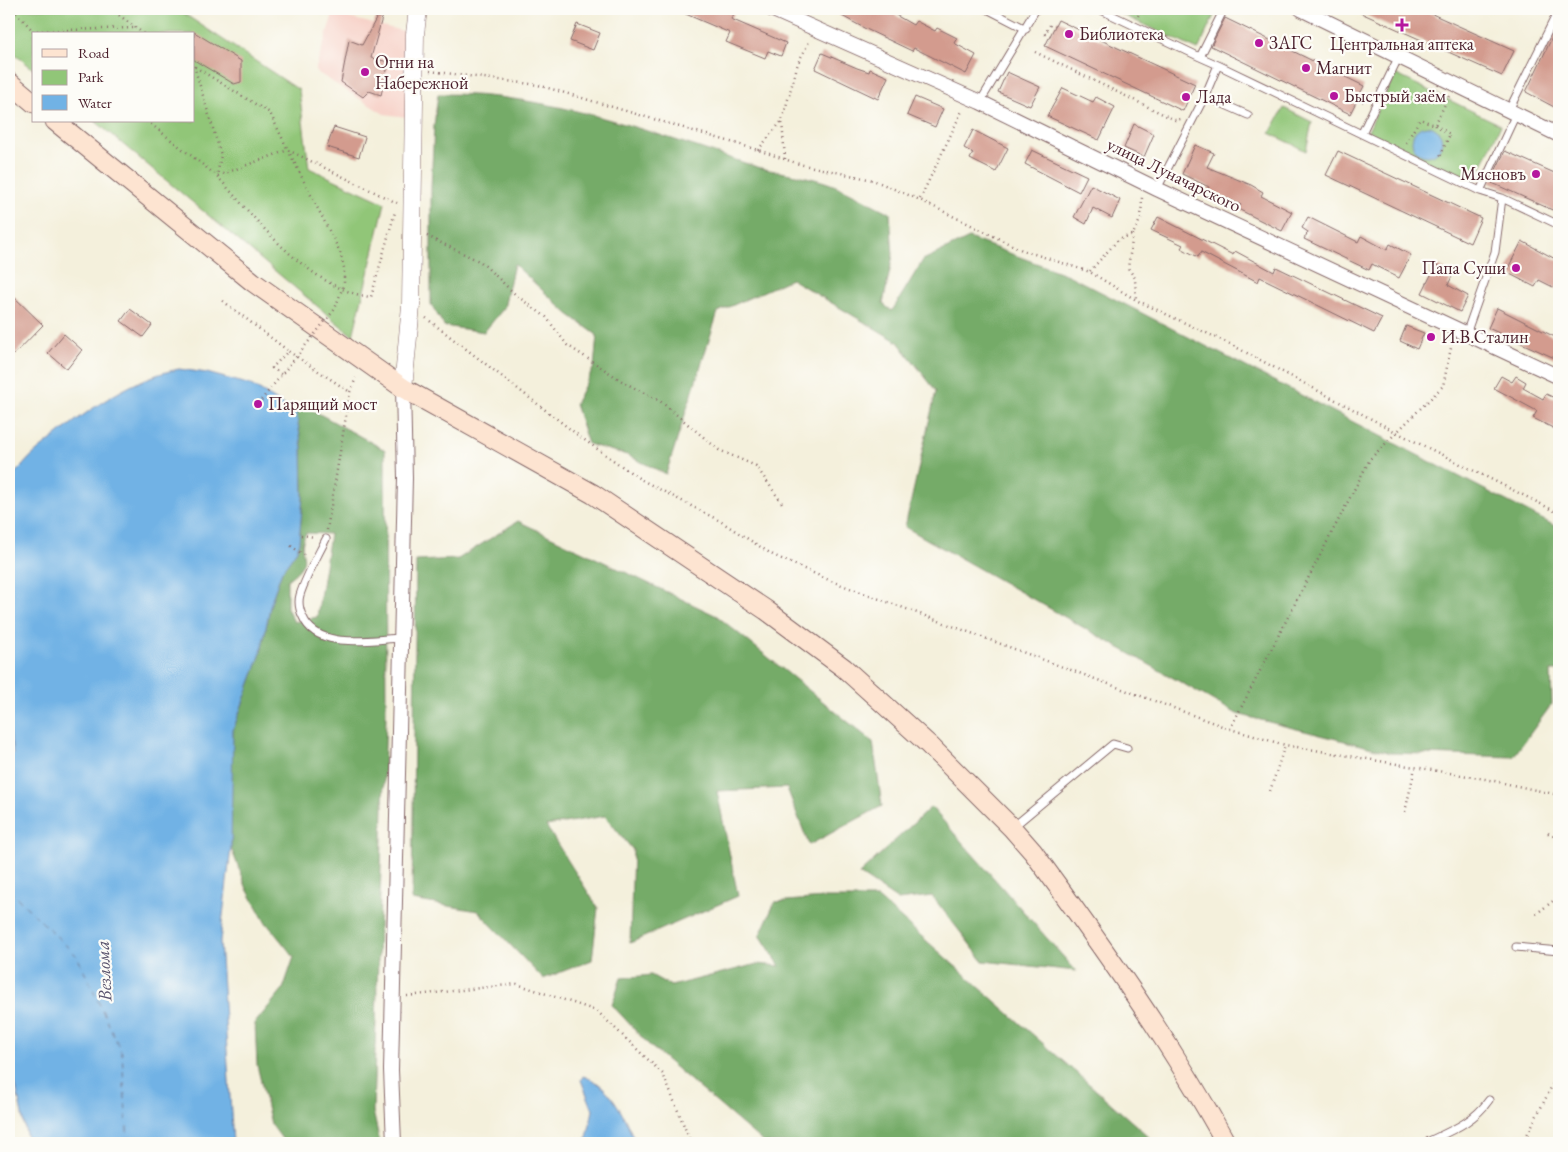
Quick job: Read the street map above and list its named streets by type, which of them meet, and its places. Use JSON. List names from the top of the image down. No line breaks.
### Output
{"streets":{"street":["улица Луначарского"]},"water":["Везлома"],"places":{"health":["Центральная аптека"],"other":["Библиотека","ЗАГС","Магнит","Огни на Набережной","Быстрый заём","Лада","Мясновъ","Папа Суши","И.В.Сталин","Парящий мост"]},"legend":["Road","Park","Water"]}
